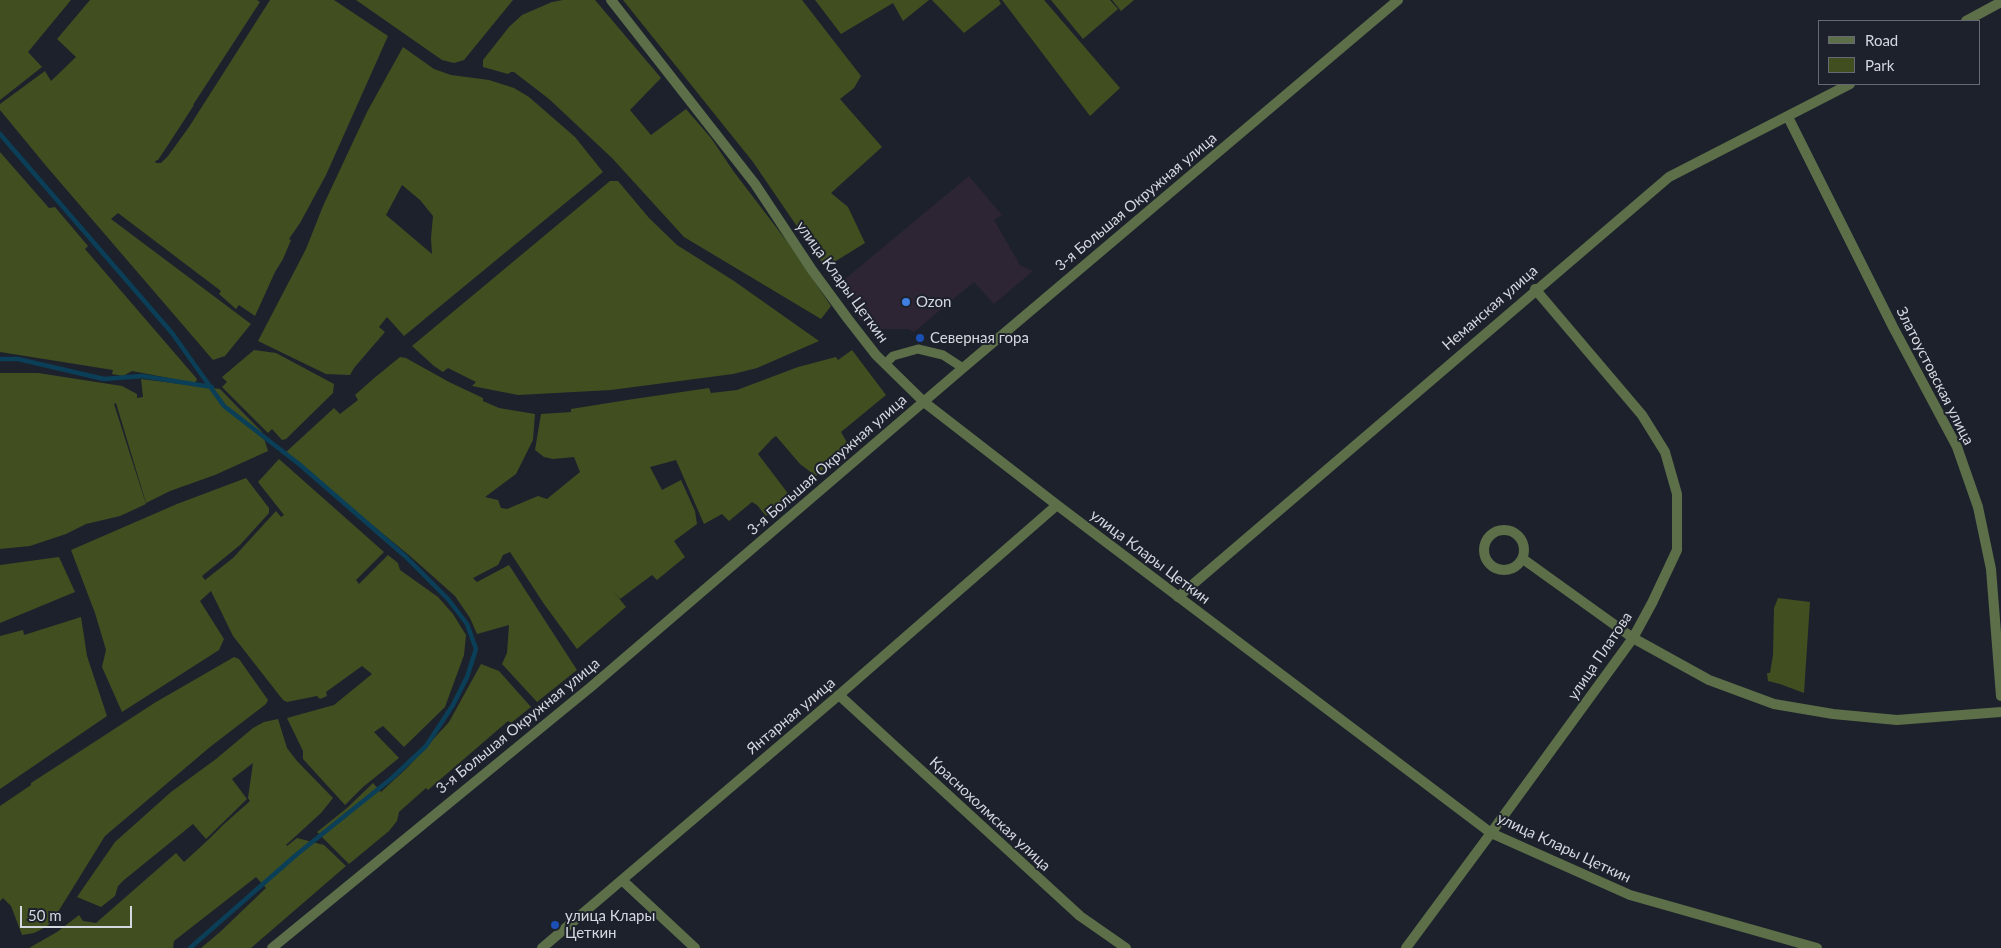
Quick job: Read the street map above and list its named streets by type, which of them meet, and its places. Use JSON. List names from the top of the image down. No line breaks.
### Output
{"streets":{"street":["3-я Большая Окружная улица","улица Клары Цеткин","Неманская улица","Златоустовская улица","улица Платова","Янтарная улица","Краснохолмская улица"]},"crossings":[["3-я Большая Окружная улица","улица Клары Цеткин"],["улица Клары Цеткин","Неманская улица"],["улица Клары Цеткин","улица Платова"],["улица Клары Цеткин","Янтарная улица"],["Неманская улица","Златоустовская улица"],["Неманская улица","улица Платова"],["Янтарная улица","Краснохолмская улица"]],"places":["Ozon","Северная гора","улица Клары Цеткин"],"legend":["Road","Park"],"scale_bar":"50 m"}
